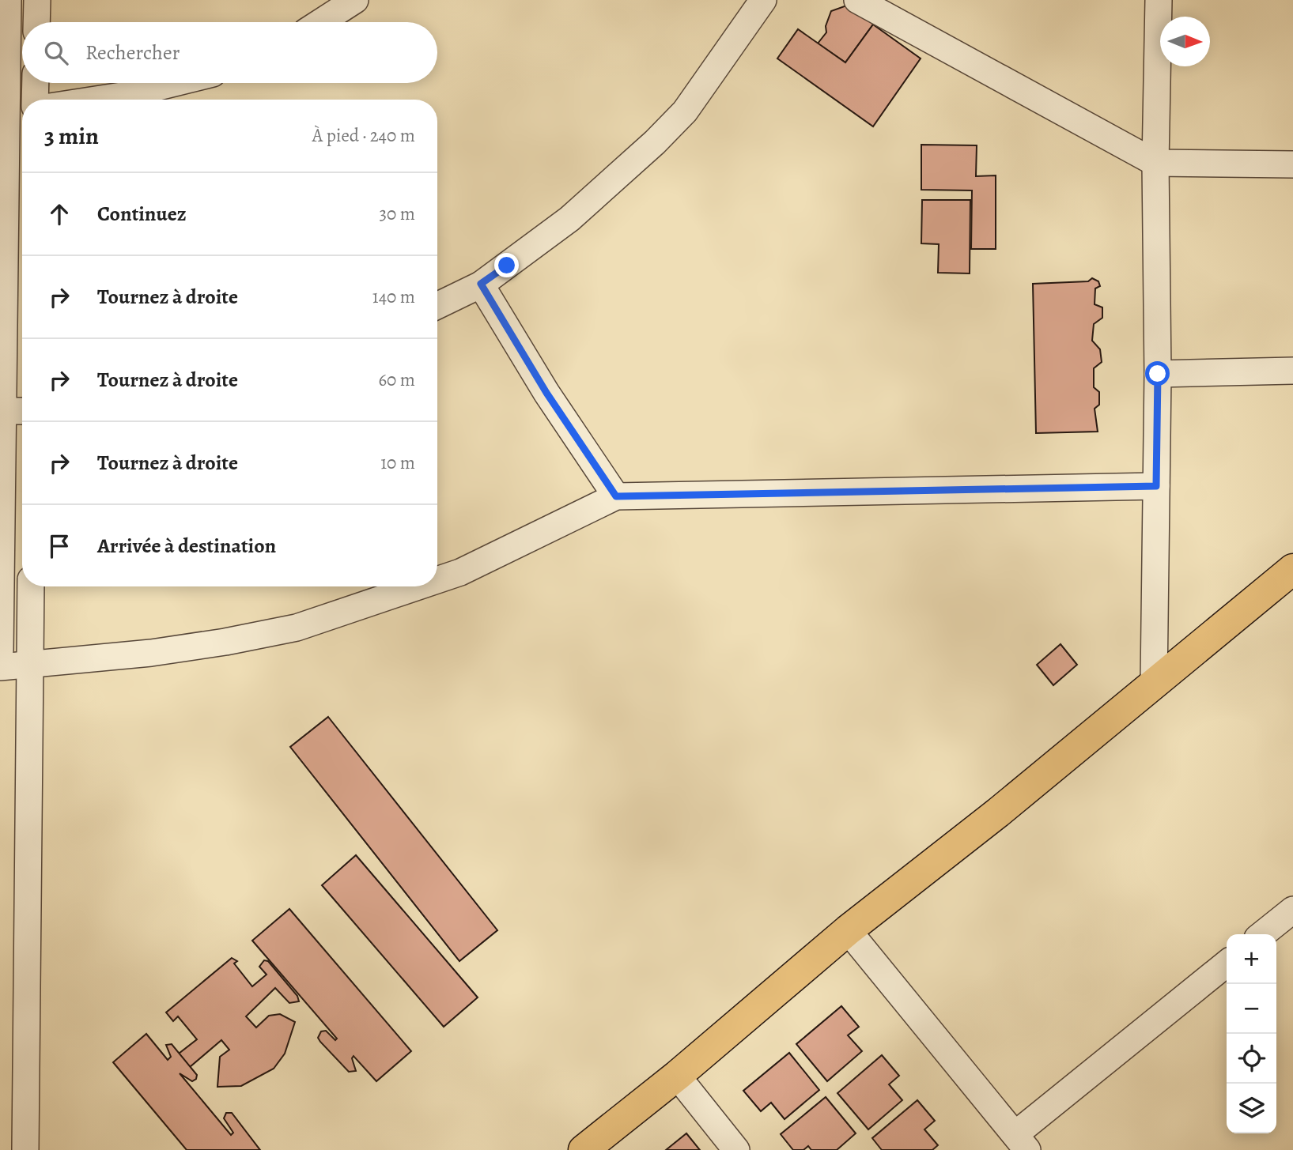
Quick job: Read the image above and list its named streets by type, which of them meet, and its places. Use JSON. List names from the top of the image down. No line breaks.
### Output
{"north":"right","page":{"search":"Rechercher","heading":["3 min","À pied · 240 m"],"list":[["Continuez","30 m"],["Tournez à droite","140 m"],["Tournez à droite","60 m"],["Tournez à droite","10 m"],"Arrivée à destination"],"map_buttons":["+","−"]}}
